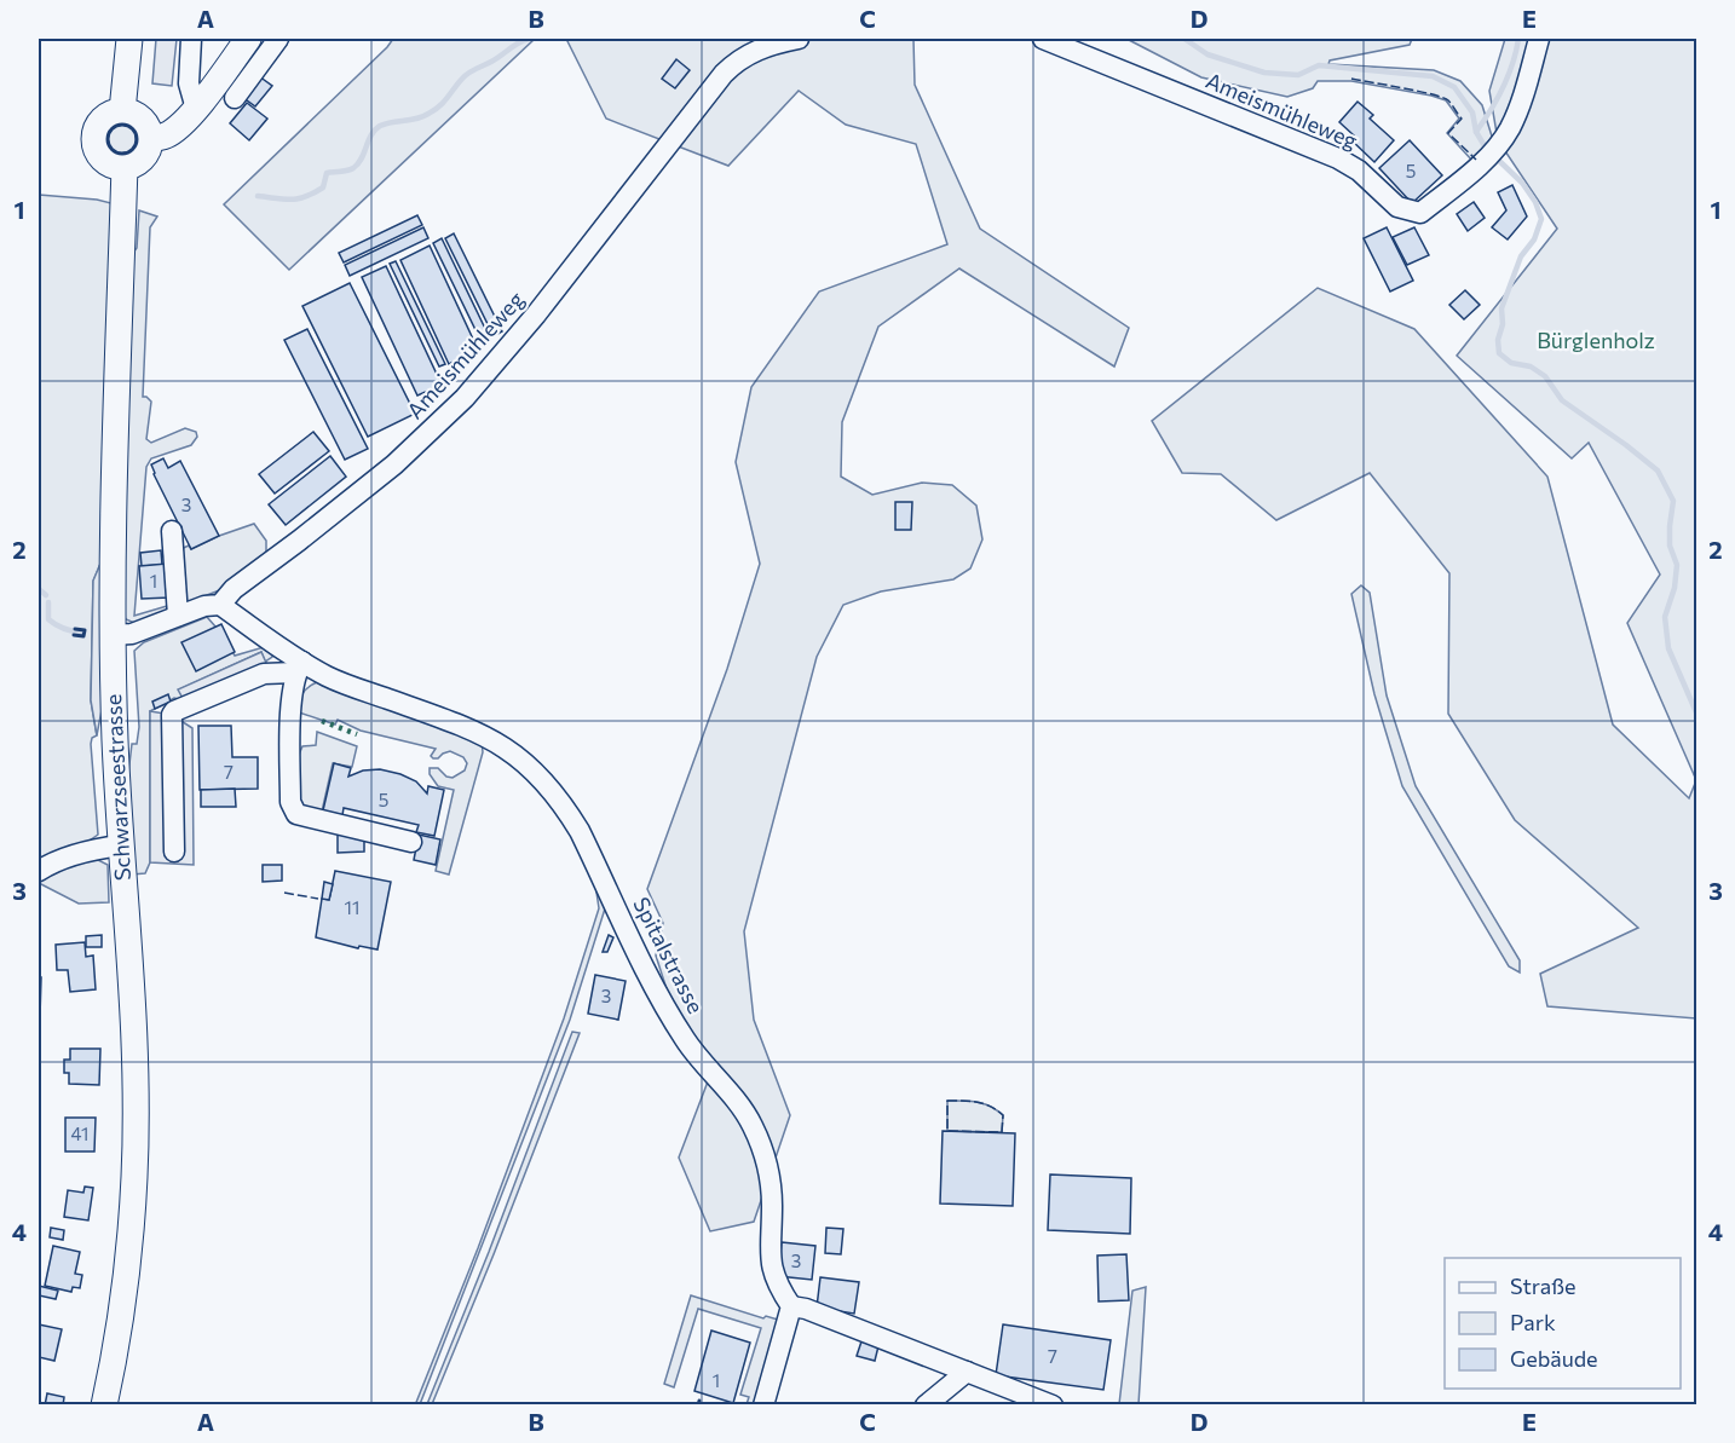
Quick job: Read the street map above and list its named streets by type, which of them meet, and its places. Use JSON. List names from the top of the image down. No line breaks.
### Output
{"streets":{"main road":["Schwarzseestrasse"],"street":["Ameismühleweg","Spitalstrasse"]},"crossings":[["Ameismühleweg","Spitalstrasse"]],"parks":["Bürglenholz"],"house_numbers":["5","3","1","7","5","11","3","41","3","7","1"],"legend":["Straße","Park","Gebäude"],"grid":{"columns":["A","B","C","D","E"],"rows":["1","2","3","4"]}}
